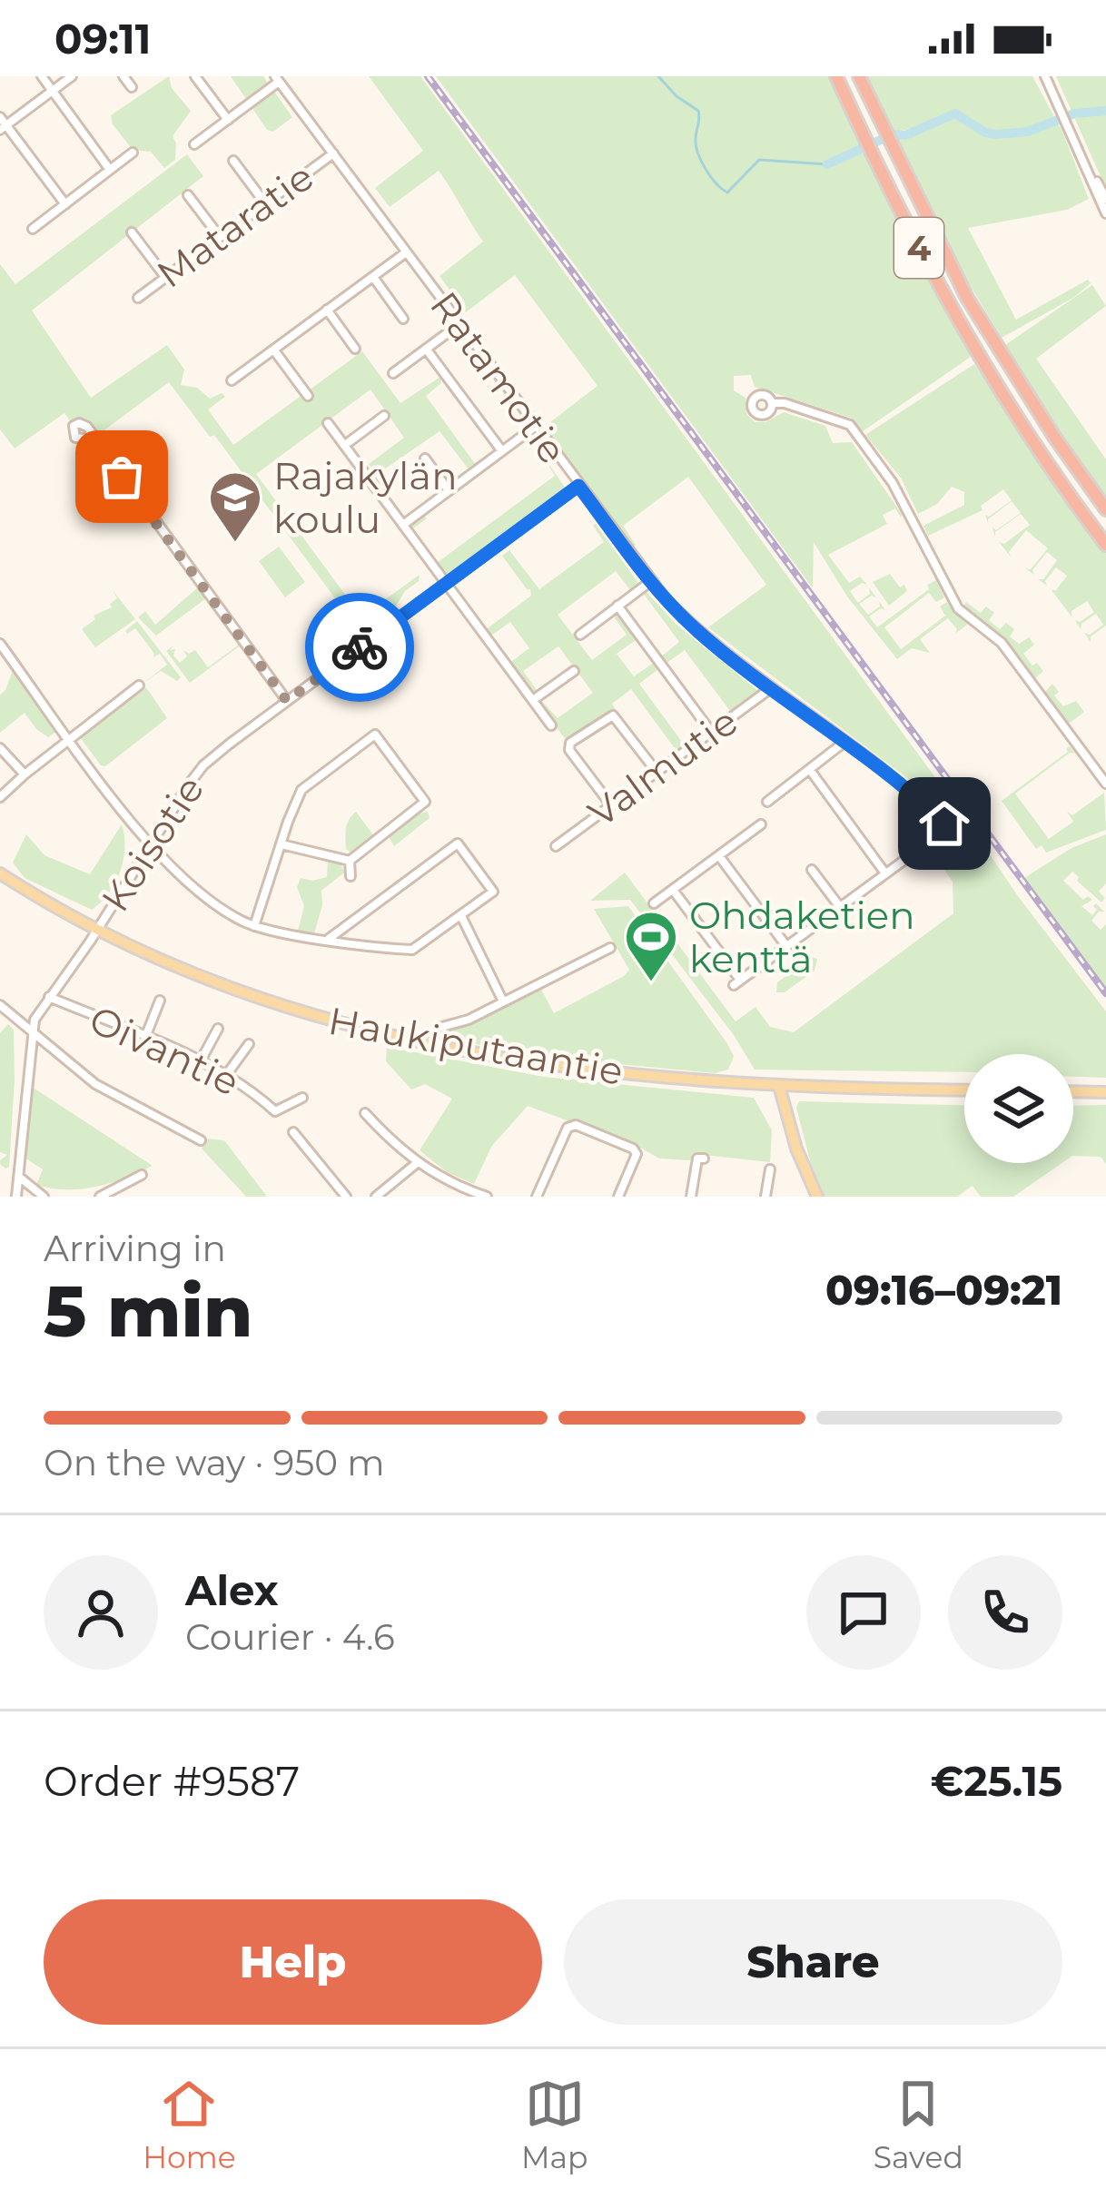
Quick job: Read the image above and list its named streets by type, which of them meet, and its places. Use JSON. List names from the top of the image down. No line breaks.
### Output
{"streets":{"highway":["4"],"main road":["Haukiputaantie"],"street":["Mataratie","Ratamotie","Valmutie","Koisotie","Oivantie"]},"crossings":[["Mataratie","Ratamotie"],["Ratamotie","Valmutie"],["Ratamotie","Koisotie"],["Koisotie","Haukiputaantie"],["Koisotie","Oivantie"]],"places":{"school or university":["Rajakylän koulu"],"sports":["Ohdaketien kenttä"]},"page":{"status":"09:11","heading":["5 min","Arriving in","09:16–09:21"],"panel":["Alex","Courier · 4.6","Order #9587","€25.15"],"bar":"On the way · 950 m","buttons":["Help","Share"],"tabs":["Home","Map","Saved"]}}
